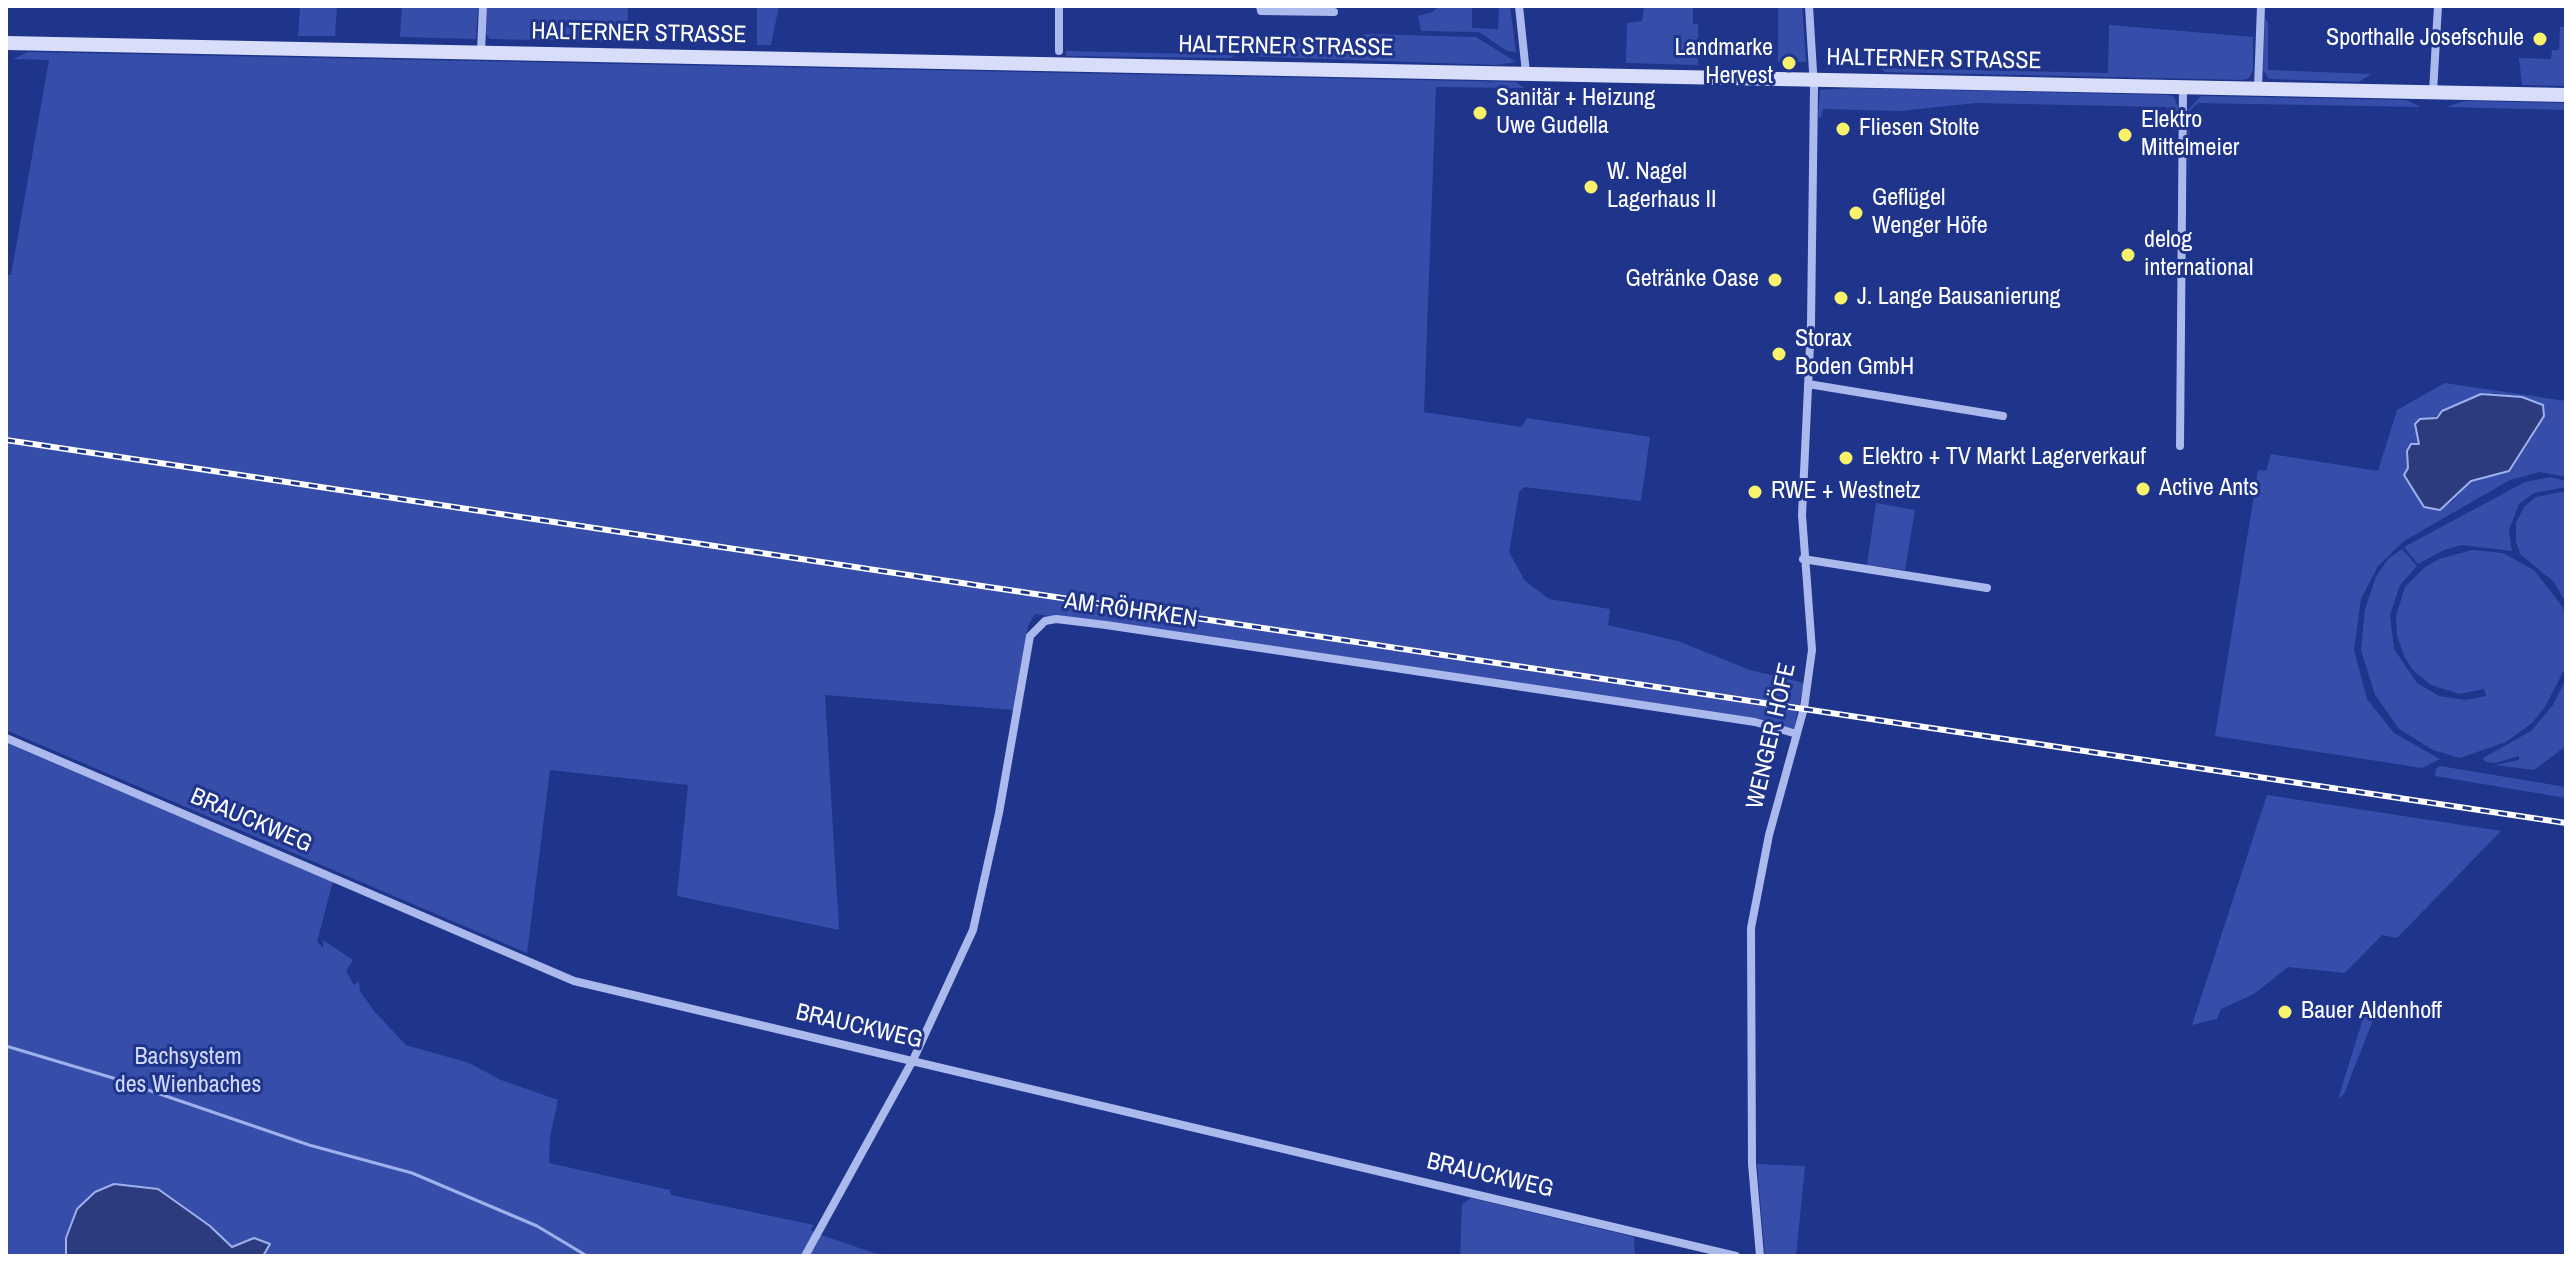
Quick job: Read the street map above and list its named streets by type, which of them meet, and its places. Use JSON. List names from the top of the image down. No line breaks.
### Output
{"streets":{"main road":["HALTERNER STRASSE"],"street":["AM RÖHRKEN","WENGER HÖFE","BRAUCKWEG"]},"crossings":[["HALTERNER STRASSE","WENGER HÖFE"],["AM RÖHRKEN","WENGER HÖFE"],["AM RÖHRKEN","BRAUCKWEG"]],"parks":["Bachsystem des Wienbaches"],"places":["Sporthalle Josefschule","Landmarke Hervest","Sanitär + Heizung Uwe Gudella","Fliesen Stolte","Elektro Mittelmeier","W. Nagel Lagerhaus II","Geflügel Wenger Höfe","delog international","Getränke Oase","J. Lange Bausanierung","Storax Boden GmbH","Elektro + TV Markt Lagerverkauf","Active Ants","RWE + Westnetz","Bauer Aldenhoff"]}
